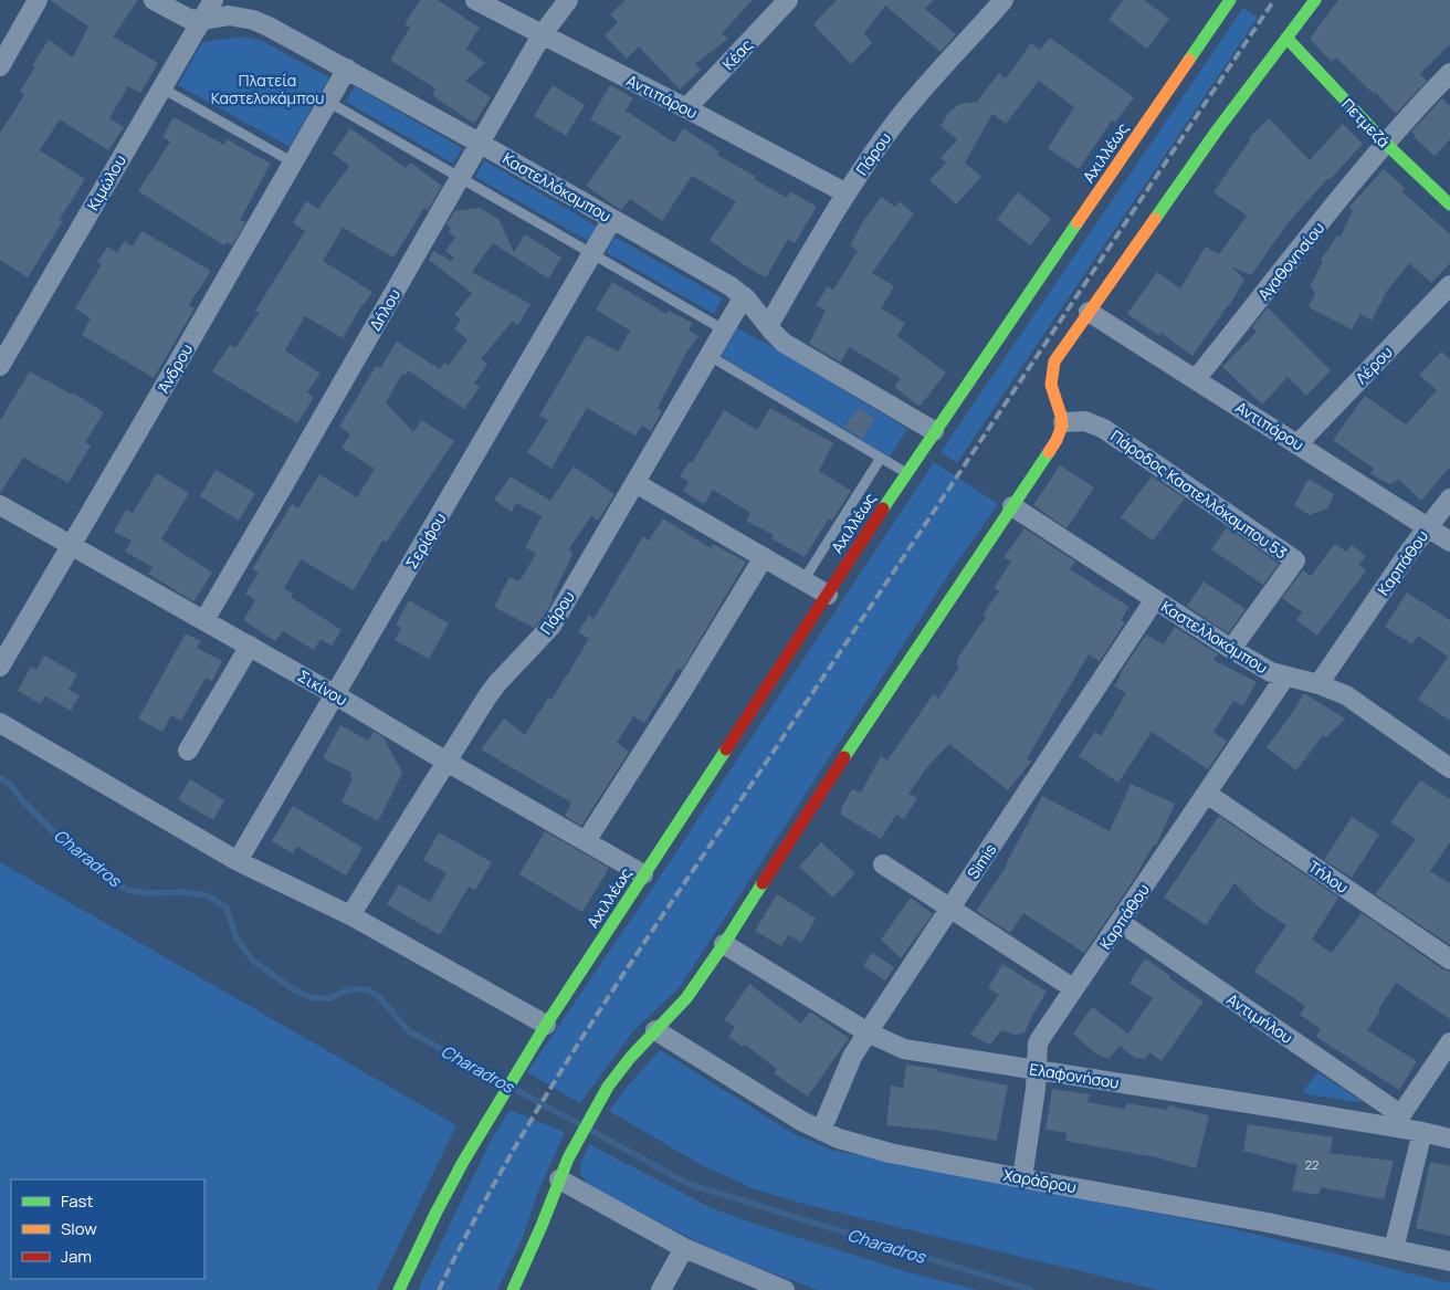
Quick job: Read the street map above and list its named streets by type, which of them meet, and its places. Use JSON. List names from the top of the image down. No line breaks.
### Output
{"streets":{"street":["Κέας","Αντιπάρου","Πετμεζά","Αχιλλέως","Πάρου","Κιμώλου","Καστελλόκαμπου","Αγαθονησίου","Δήλου","Λέρου","Άνδρου","Πάροδος Καστελλόκαμπου 53","Σερίφου","Καρπάθου","Καστελλοκάμπου","Σικίνου","Simis","Τήλου","Αντιμήλου","Ελαφονήσου","Χαράδρου"]},"crossings":[["Κέας","Αντιπάρου"],["Αντιπάρου","Πάρου"],["Αντιπάρου","Αγαθονησίου"],["Αντιπάρου","Δήλου"],["Αντιπάρου","Λέρου"],["Αντιπάρου","Καρπάθου"],["Πετμεζά","Αγαθονησίου"],["Αχιλλέως","Καστελλόκαμπου"],["Αχιλλέως","Σικίνου"],["Πάρου","Καστελλόκαμπου"],["Πάρου","Σικίνου"],["Κιμώλου","Καστελλόκαμπου"],["Καστελλόκαμπου","Δήλου"],["Καστελλόκαμπου","Άνδρου"],["Καστελλόκαμπου","Σερίφου"],["Δήλου","Σικίνου"],["Άνδρου","Σικίνου"],["Πάροδος Καστελλόκαμπου 53","Καστελλοκάμπου"],["Σερίφου","Σικίνου"],["Καρπάθου","Καστελλοκάμπου"],["Καρπάθου","Τήλου"],["Καρπάθου","Αντιμήλου"],["Καρπάθου","Ελαφονήσου"],["Καρπάθου","Χαράδρου"],["Καστελλοκάμπου","Simis"],["Simis","Ελαφονήσου"],["Simis","Χαράδρου"],["Αντιμήλου","Ελαφονήσου"]],"water":["Charadros"],"parks":["Πλατεία Καστελοκάμπου"],"house_numbers":["22"],"legend":["Fast","Slow","Jam"]}
